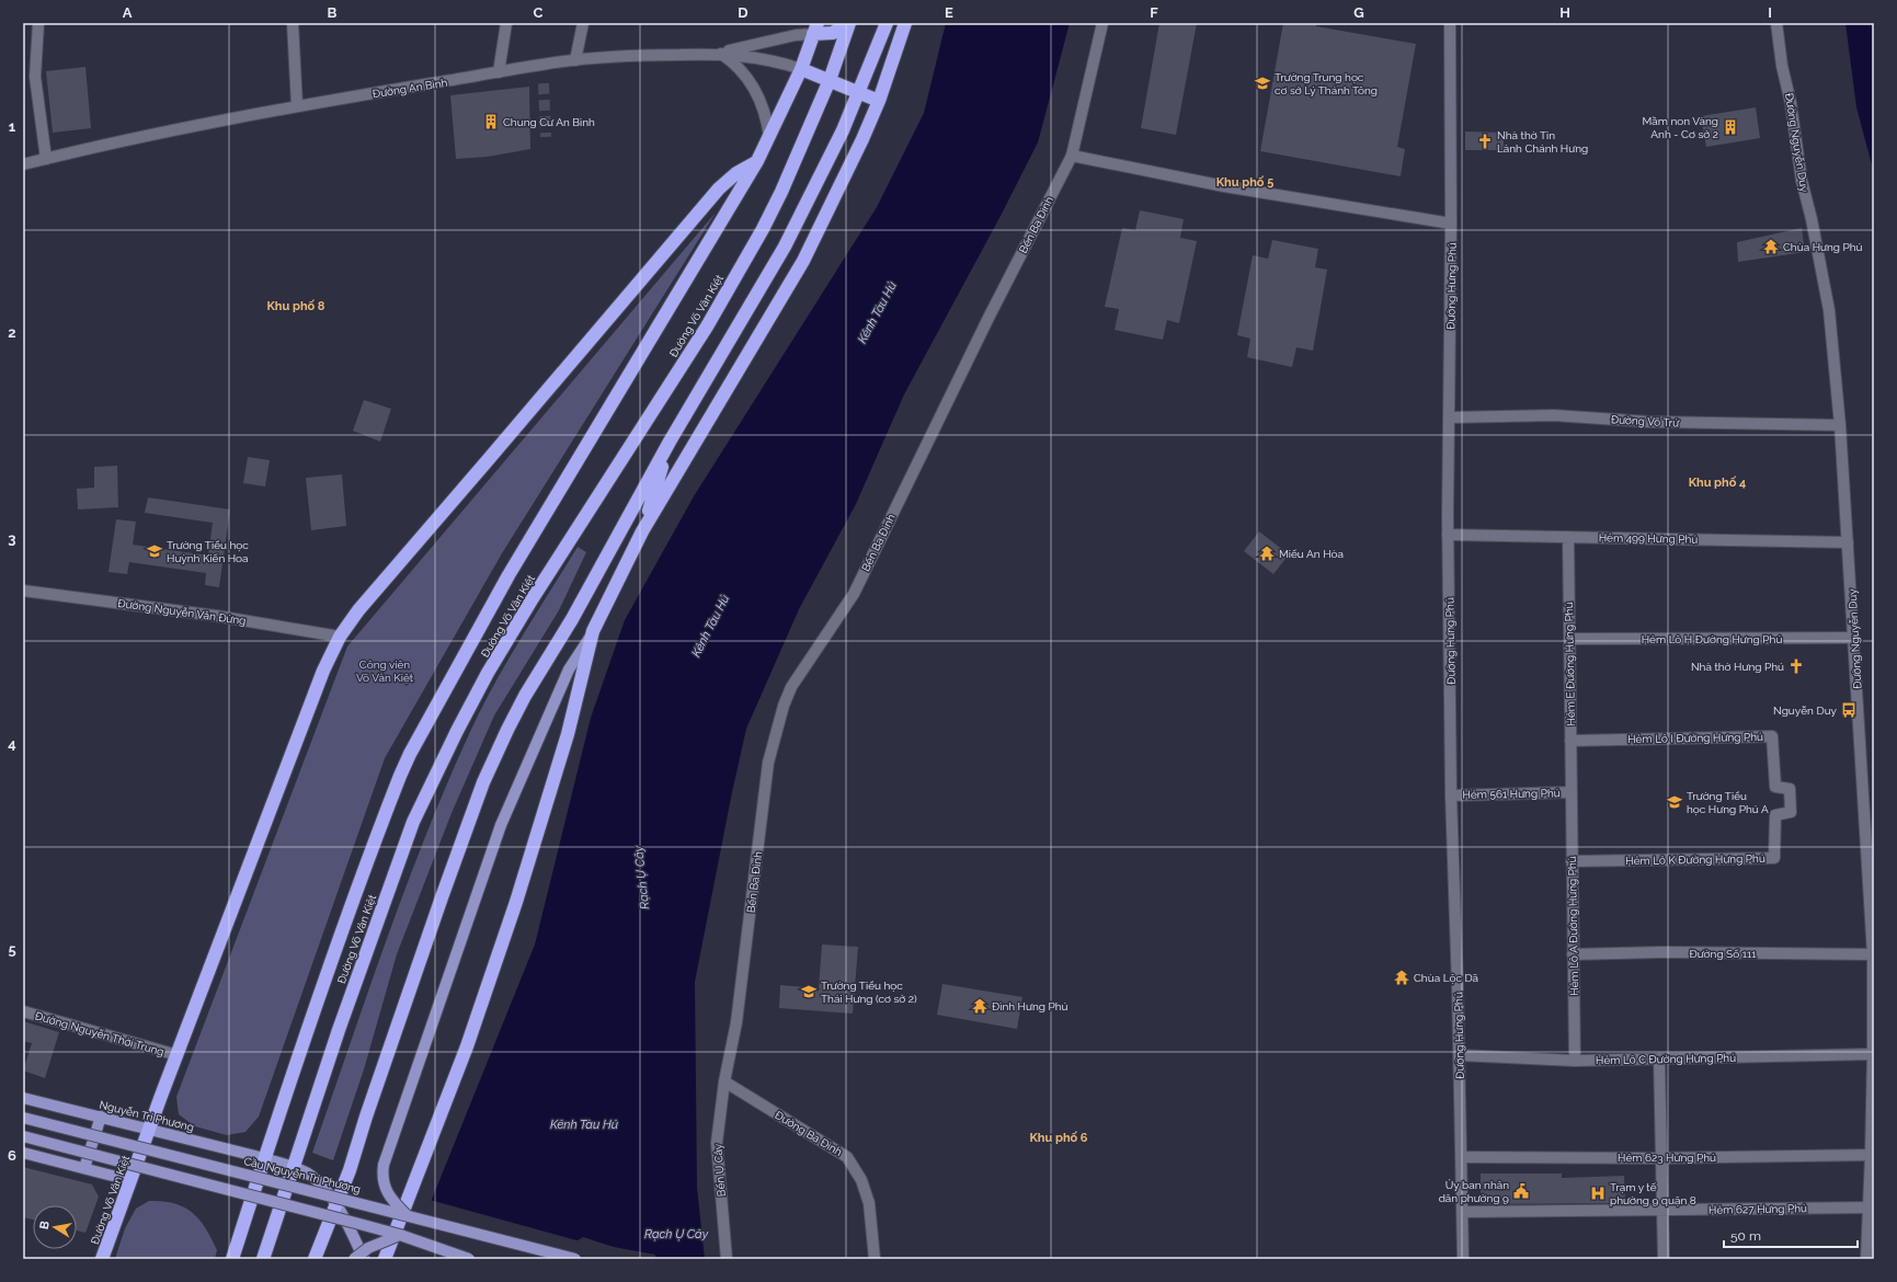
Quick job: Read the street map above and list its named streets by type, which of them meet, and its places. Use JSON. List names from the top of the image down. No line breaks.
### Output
{"streets":{"highway":["Đường Võ Văn Kiệt"],"main road":["Nguyễn Tri Phương","Cầu Nguyễn Tri Phương"],"street":["Đường An Bình","Đường Nguyễn Duy","Bến Ba Đình","Đường Hưng Phú","Đường Võ Trứ","Hẻm 499 Hưng Phú","Đường Nguyễn Văn Đừng","Hẻm Lô H Đường Hưng Phú","Hẻm E Đường Hưng Phú","Hẻm Lô I Đường Hưng Phú","Hẻm 561 Hưng Phú","Hẻm Lô K Đường Hưng Phú","Hẻm Lô A Đường Hưng Phú","Đường Số 111","Đường Nguyễn Thời Trung","Hẻm Lô C Đường Hưng Phú","Đường Ba Đình","Hẻm 623 Hưng Phú","Bến Ụ Cây","Hẻm 627 Hưng Phú"]},"crossings":[["Đường An Bình","Đường Võ Văn Kiệt"],["Đường Nguyễn Duy","Đường Võ Trứ"],["Đường Nguyễn Duy","Hẻm 499 Hưng Phú"],["Đường Nguyễn Duy","Hẻm Lô H Đường Hưng Phú"],["Đường Nguyễn Duy","Đường Số 111"],["Đường Nguyễn Duy","Hẻm Lô C Đường Hưng Phú"],["Đường Nguyễn Duy","Hẻm 623 Hưng Phú"],["Đường Nguyễn Duy","Hẻm 627 Hưng Phú"],["Bến Ba Đình","Đường Ba Đình"],["Bến Ba Đình","Bến Ụ Cây"],["Đường Hưng Phú","Đường Võ Trứ"],["Đường Hưng Phú","Hẻm 499 Hưng Phú"],["Đường Hưng Phú","Hẻm 561 Hưng Phú"],["Đường Hưng Phú","Hẻm Lô C Đường Hưng Phú"],["Đường Hưng Phú","Hẻm 623 Hưng Phú"],["Đường Hưng Phú","Hẻm 627 Hưng Phú"],["Đường Võ Văn Kiệt","Đường Nguyễn Văn Đừng"],["Đường Võ Văn Kiệt","Đường Nguyễn Thời Trung"],["Đường Võ Văn Kiệt","Nguyễn Tri Phương"],["Hẻm 499 Hưng Phú","Hẻm E Đường Hưng Phú"],["Hẻm Lô H Đường Hưng Phú","Hẻm E Đường Hưng Phú"],["Hẻm E Đường Hưng Phú","Hẻm Lô I Đường Hưng Phú"],["Hẻm E Đường Hưng Phú","Hẻm 561 Hưng Phú"],["Hẻm E Đường Hưng Phú","Hẻm Lô A Đường Hưng Phú"],["Hẻm Lô I Đường Hưng Phú","Hẻm Lô K Đường Hưng Phú"],["Hẻm 561 Hưng Phú","Hẻm Lô A Đường Hưng Phú"],["Hẻm Lô K Đường Hưng Phú","Hẻm Lô A Đường Hưng Phú"],["Hẻm Lô A Đường Hưng Phú","Đường Số 111"],["Hẻm Lô A Đường Hưng Phú","Hẻm Lô C Đường Hưng Phú"],["Đường Ba Đình","Bến Ụ Cây"]],"districts":["Khu phố 5","Khu phố 8","Khu phố 4","Khu phố 6"],"water":["Kênh Tàu Hủ","Rạch Ụ Cây"],"parks":["Công viên Võ Văn Kiệt"],"places":{"school or university":["Trường Trung học cơ sở Lý Thánh Tông","Trường Tiểu học Huỳnh Kiến Hoa","Trường Tiểu học Hưng Phú A","Trường Tiểu học Thái Hưng (cơ sở 2)"],"building":["Chung Cư An Bình","Mầm non Vàng Anh - Cơ sở 2"],"church":["Nhà thờ Tin Lành Chánh Hưng","Nhà thờ Hưng Phú"],"temple":["Chùa Hưng Phú","Miếu An Hòa","Chùa Lộc Dã","Đình Hưng Phú"],"bus stop":["Nguyễn Duy"],"public building":["Ủy ban nhân dân phường 9"],"hospital":["Trạm y tế phường 9 quận 8"]},"scale_bar":"50 m","north":"left","grid":{"columns":["A","B","C","D","E","F","G","H","I"],"rows":["1","2","3","4","5","6"]}}
